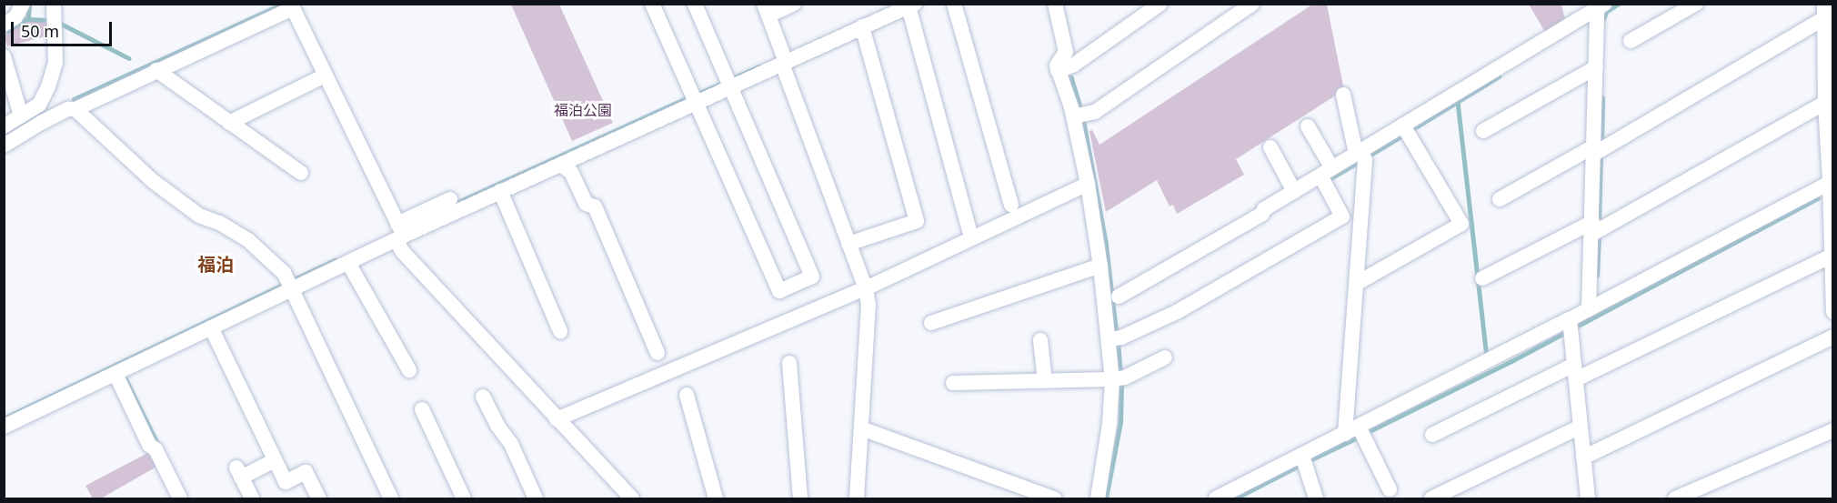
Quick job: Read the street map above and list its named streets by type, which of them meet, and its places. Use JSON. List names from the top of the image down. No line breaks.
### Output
{"districts":["福泊"],"parks":["福泊公園"],"scale_bar":"50 m"}
